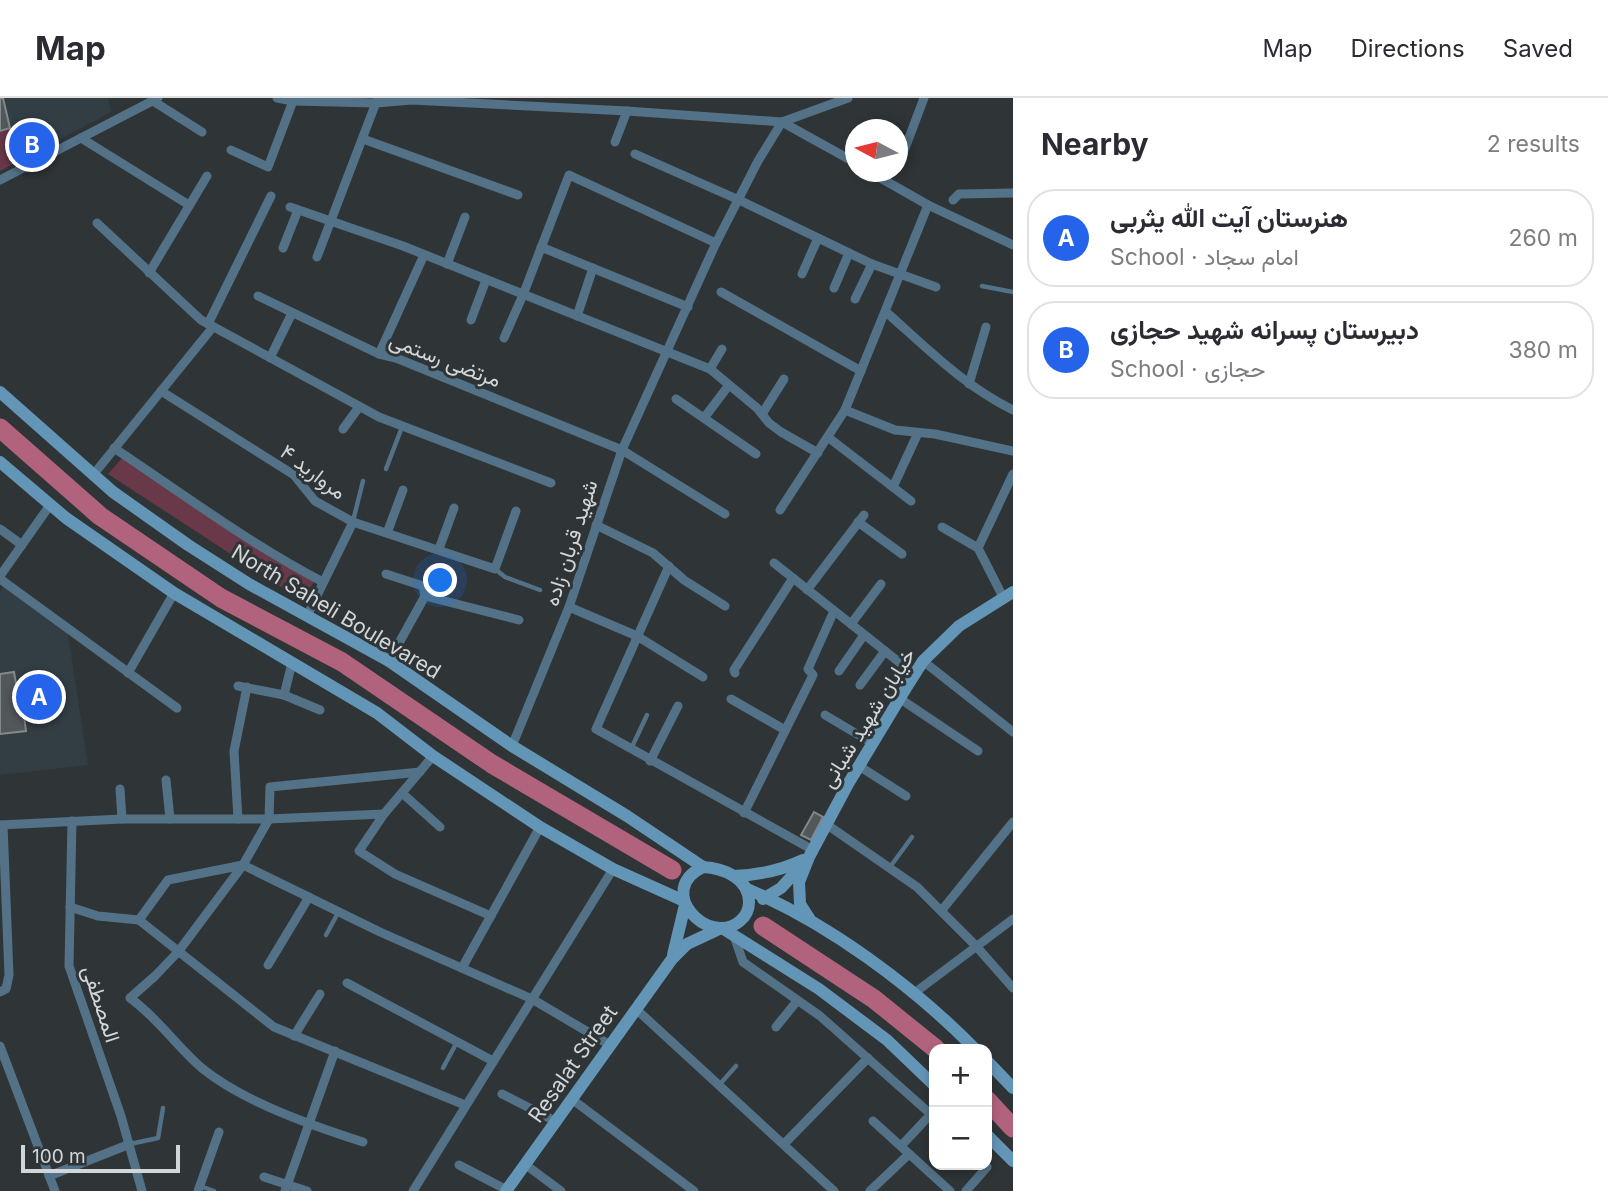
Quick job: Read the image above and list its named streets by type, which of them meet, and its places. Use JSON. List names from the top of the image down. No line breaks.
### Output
{"streets":{"main road":["North Saheli Boulevared","خیابان شهید شبانی","Resalat Street"],"street":["مرتضی رستمی","مروارید ۴","شهید قربان زاده","المصطفی"]},"crossings":[["مرتضی رستمی","شهید قربان زاده"],["شهید قربان زاده","North Saheli Boulevared"],["North Saheli Boulevared","خیابان شهید شبانی"]],"scale_bar":"100 m","north":"left","page":{"header":"Map","nav":["Map","Directions","Saved"],"heading":["Nearby","2 results"],"pins":["B","A"],"list":[{"mark":"A","name":"هنرستان آیت الله یثربی","note":"School · امام سجاد","value":"260 m"},{"mark":"B","name":"دبیرستان پسرانه شهید حجازی","note":"School · حجازی","value":"380 m"}],"map_buttons":["+","−"],"scale":"100 m"}}
